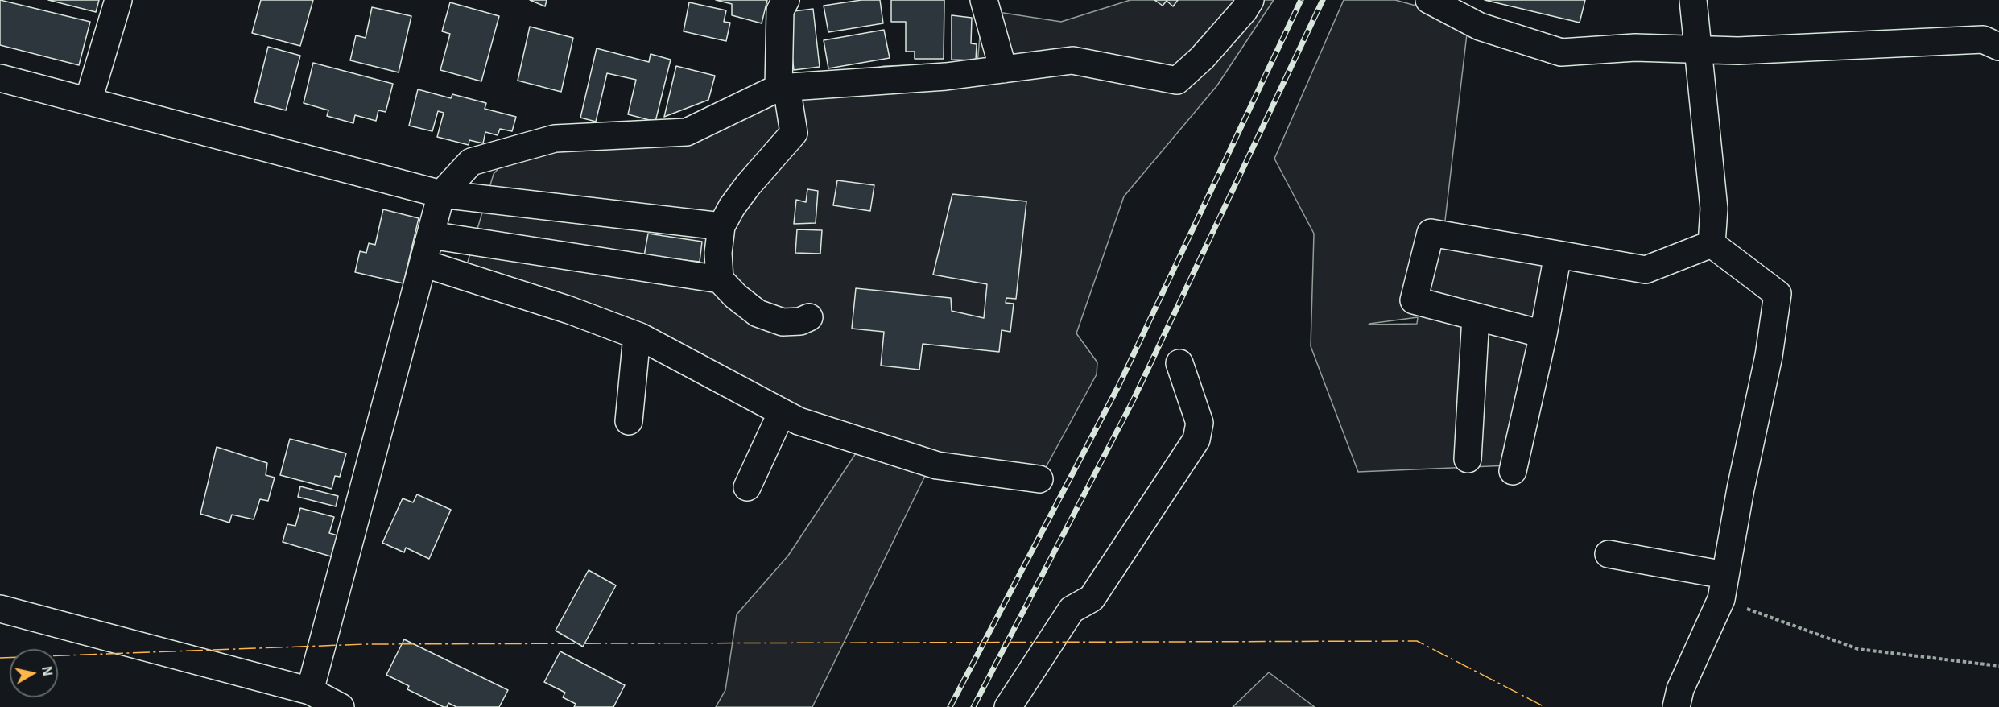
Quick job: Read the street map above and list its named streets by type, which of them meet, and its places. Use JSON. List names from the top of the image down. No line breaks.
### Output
{"north":"right"}
